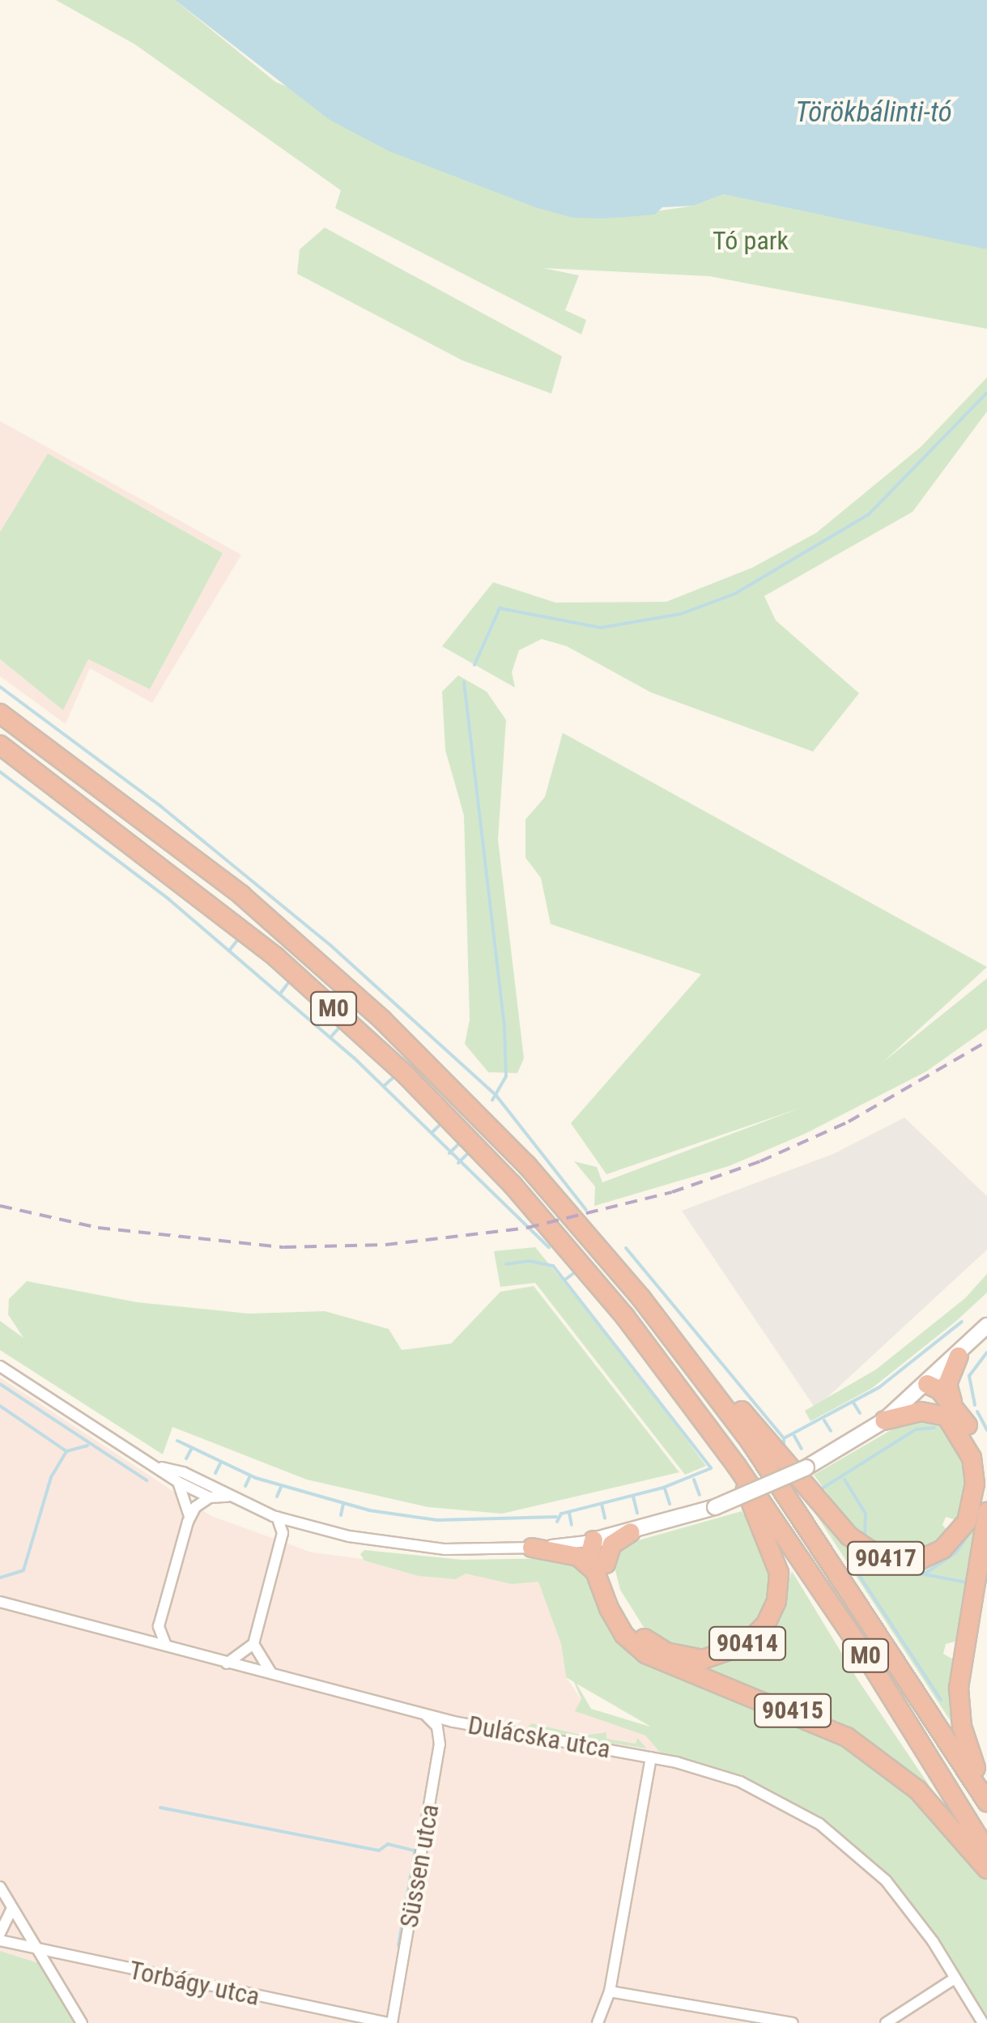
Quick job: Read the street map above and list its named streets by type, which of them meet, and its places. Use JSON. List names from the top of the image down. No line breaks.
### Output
{"streets":{"highway":["M0","90417","90414","90415"],"street":["Dulácska utca","Süssen utca","Torbágy utca"]},"crossings":[["M0","90417"],["M0","90414"],["90414","90415"],["Dulácska utca","Süssen utca"],["Süssen utca","Torbágy utca"]],"water":["Törökbálinti-tó"],"parks":["Tó park"]}
